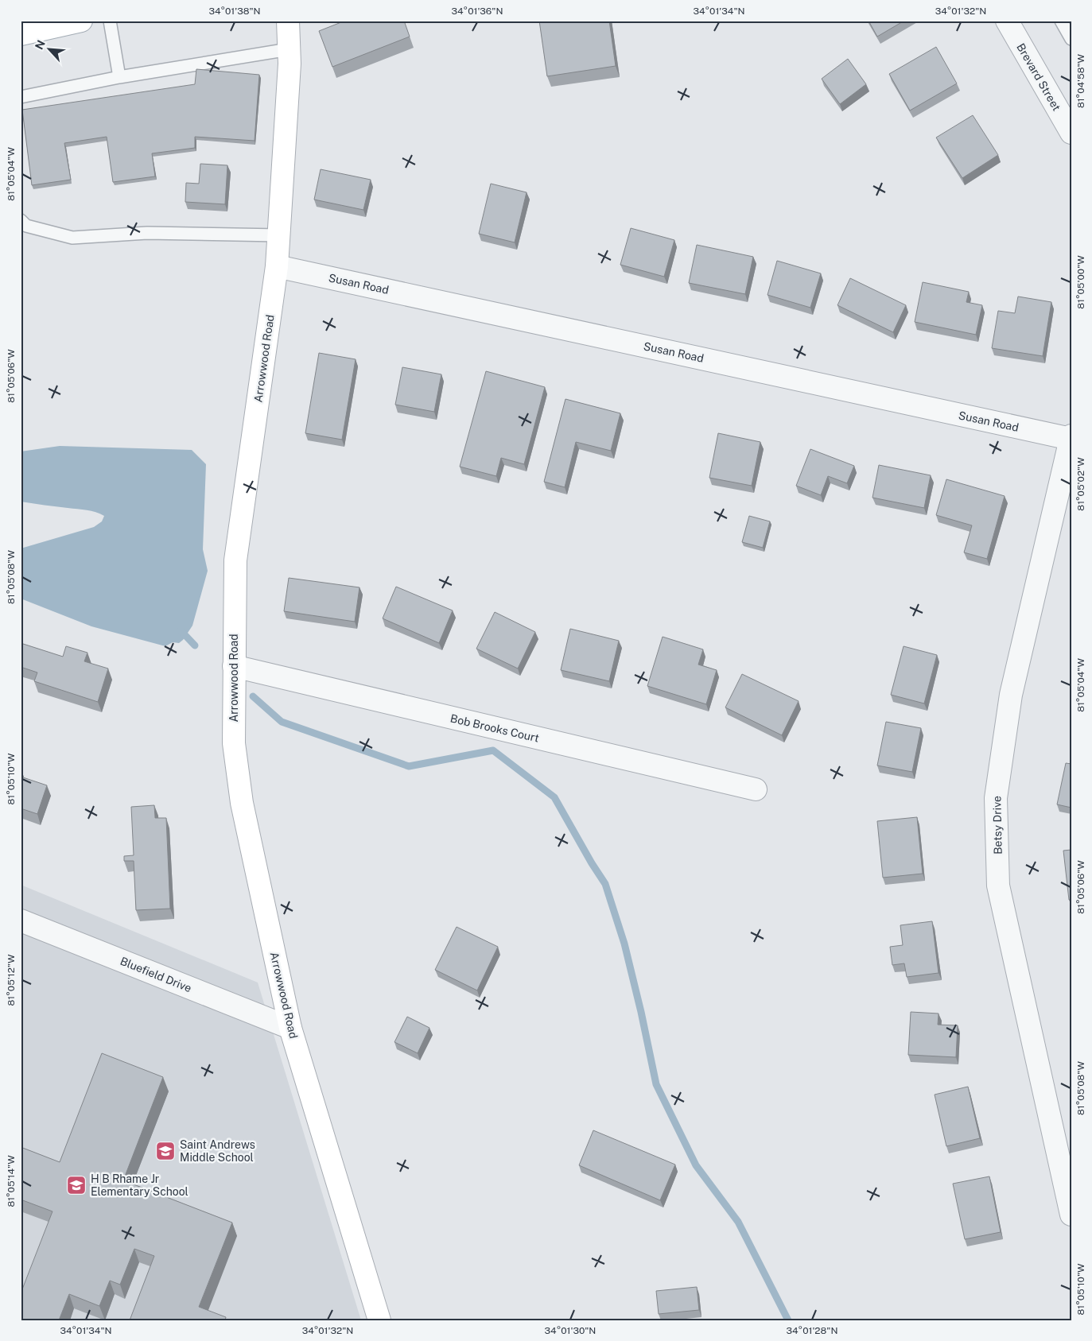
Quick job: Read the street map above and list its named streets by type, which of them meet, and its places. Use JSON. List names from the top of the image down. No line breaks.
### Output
{"streets":{"street":["Brevard Street","Susan Road","Arrowwood Road","Bob Brooks Court","Betsy Drive","Bluefield Drive"]},"crossings":[["Susan Road","Arrowwood Road"],["Susan Road","Betsy Drive"],["Arrowwood Road","Bob Brooks Court"],["Arrowwood Road","Bluefield Drive"]],"places":{"school or university":["Saint Andrews Middle School","H B Rhame Jr Elementary School"]},"north":"top left","coordinates":["34°01'38\"N","34°01'36\"N","34°01'34\"N","34°01'32\"N","81°04'58\"W","81°05'04\"W","81°05'00\"W","81°05'06\"W","81°05'02\"W","81°05'08\"W","81°05'10\"W","81°05'12\"W","81°05'14\"W","34°01'30\"N","34°01'28\"N"]}
